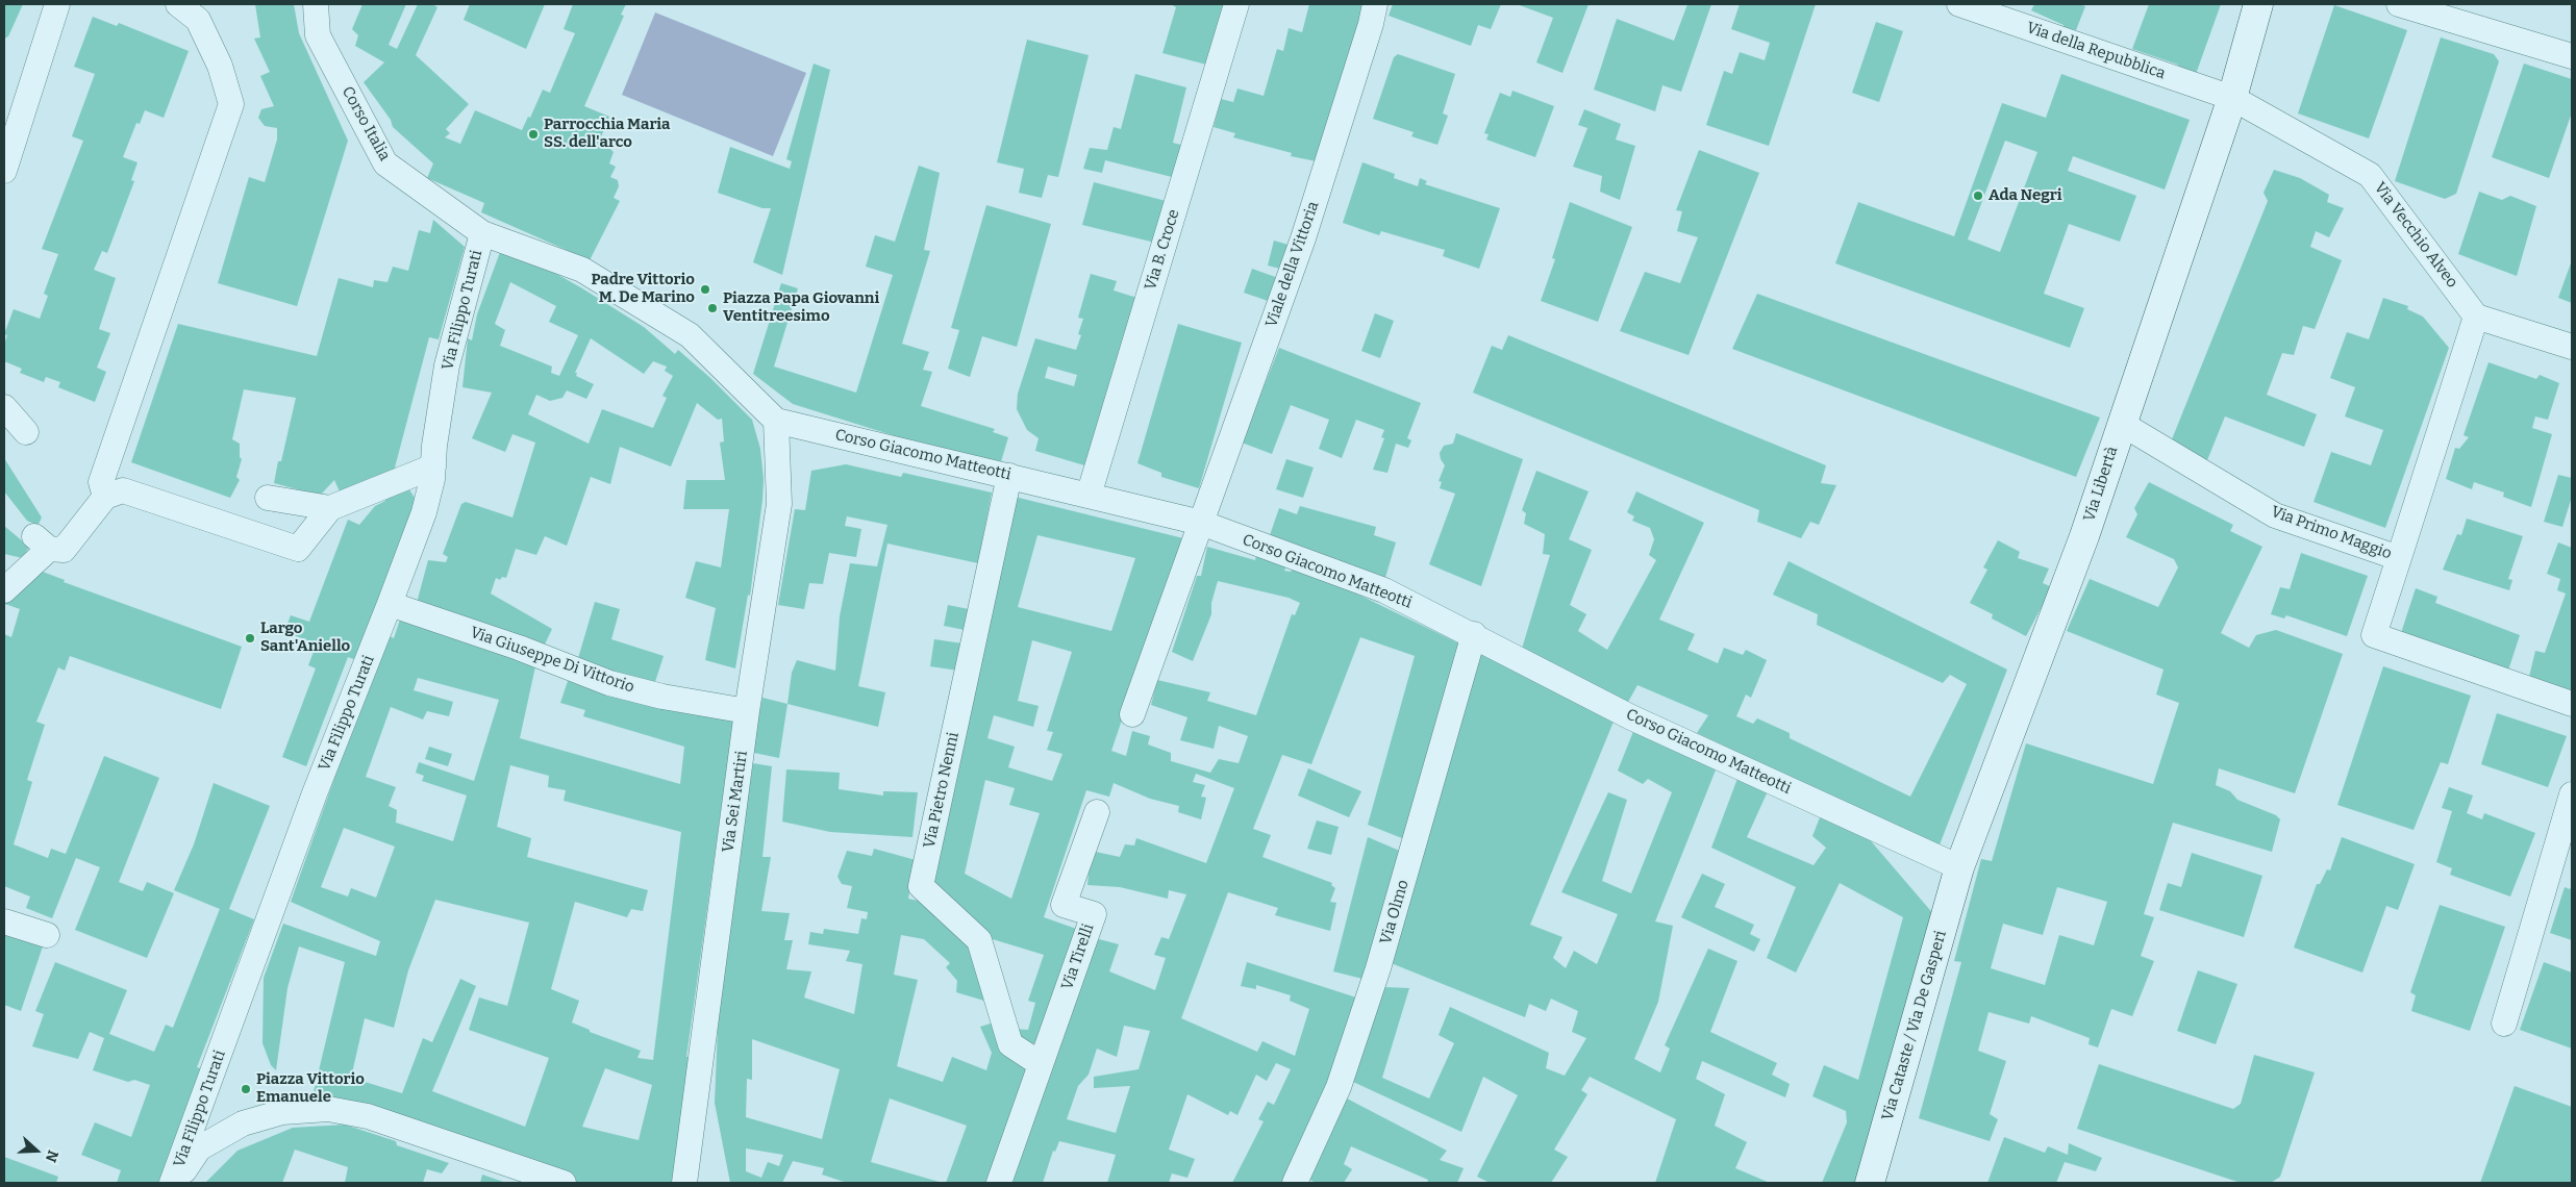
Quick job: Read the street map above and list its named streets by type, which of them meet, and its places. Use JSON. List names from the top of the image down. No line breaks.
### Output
{"streets":{"street":["Via della Repubblica","Corso Italia","Via Vecchio Alveo","Via B. Croce","Viale della Vittoria","Via Filippo Turati","Corso Giacomo Matteotti","Via Libertà","Via Primo Maggio","Via Giuseppe Di Vittorio","Via Pietro Nenni","Via Sei Martiri","Via Olmo","Via Tirelli","Via Cataste / Via De Gasperi"]},"crossings":[["Via della Repubblica","Via Vecchio Alveo"],["Via della Repubblica","Via Libertà"],["Corso Italia","Via Filippo Turati"],["Corso Italia","Corso Giacomo Matteotti"],["Corso Italia","Via Sei Martiri"],["Via Vecchio Alveo","Via Libertà"],["Via B. Croce","Corso Giacomo Matteotti"],["Viale della Vittoria","Corso Giacomo Matteotti"],["Via Filippo Turati","Via Giuseppe Di Vittorio"],["Corso Giacomo Matteotti","Via Libertà"],["Corso Giacomo Matteotti","Via Pietro Nenni"],["Corso Giacomo Matteotti","Via Sei Martiri"],["Corso Giacomo Matteotti","Via Olmo"],["Corso Giacomo Matteotti","Via Cataste / Via De Gasperi"],["Via Libertà","Via Primo Maggio"],["Via Libertà","Via Cataste / Via De Gasperi"],["Via Giuseppe Di Vittorio","Via Sei Martiri"],["Via Pietro Nenni","Via Tirelli"]],"places":["Parrocchia Maria SS. dell'arco","Ada Negri","Padre Vittorio M. De Marino","Piazza Papa Giovanni Ventitreesimo","Largo Sant'Aniello","Piazza Vittorio Emanuele"],"north":"right"}
